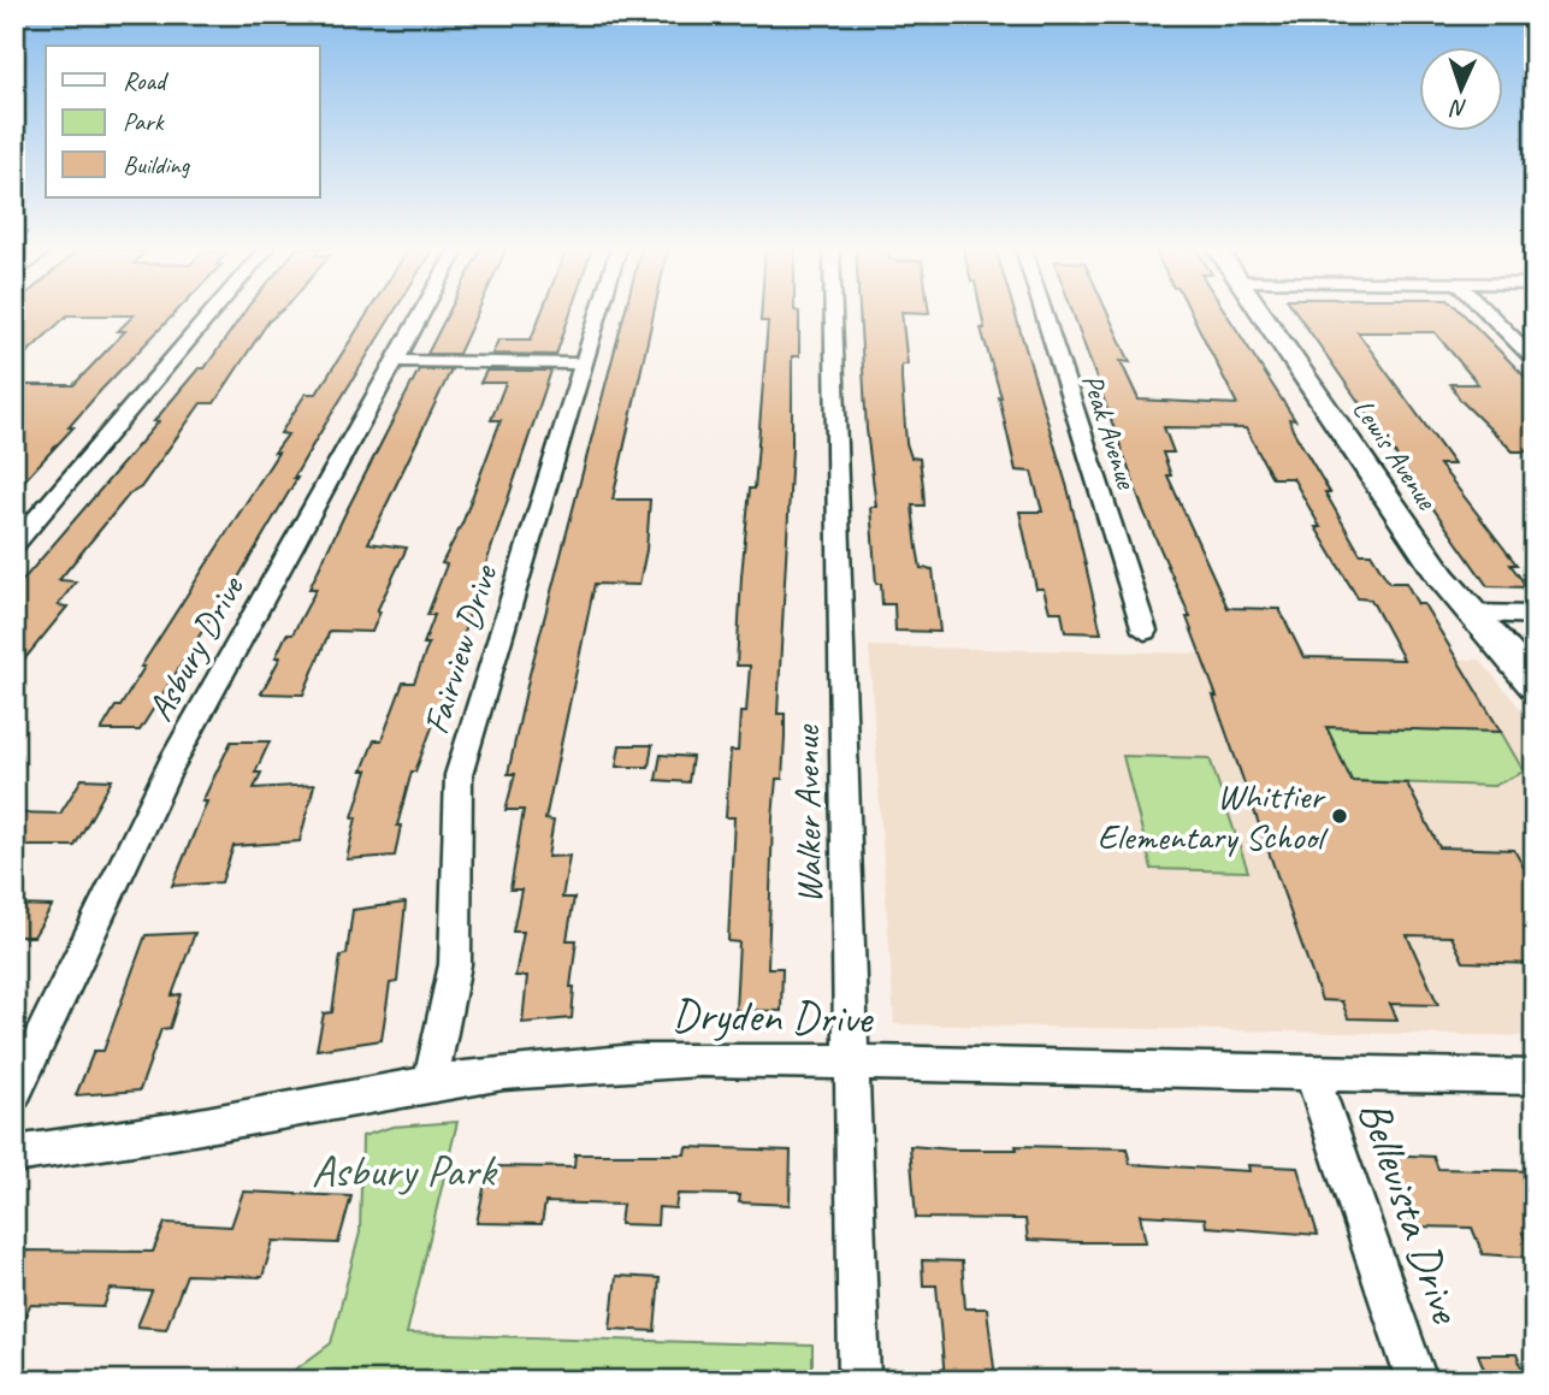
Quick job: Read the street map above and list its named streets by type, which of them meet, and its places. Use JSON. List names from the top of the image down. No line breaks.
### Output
{"streets":{"main road":["Lewis Avenue"],"street":["Peak Avenue","Asbury Drive","Fairview Drive","Walker Avenue","Dryden Drive","Bellevista Drive"]},"crossings":[["Fairview Drive","Dryden Drive"],["Walker Avenue","Dryden Drive"],["Dryden Drive","Bellevista Drive"]],"parks":["Asbury Park"],"places":["Whittier Elementary School"],"legend":["Road","Park","Building"],"north":"bottom"}
